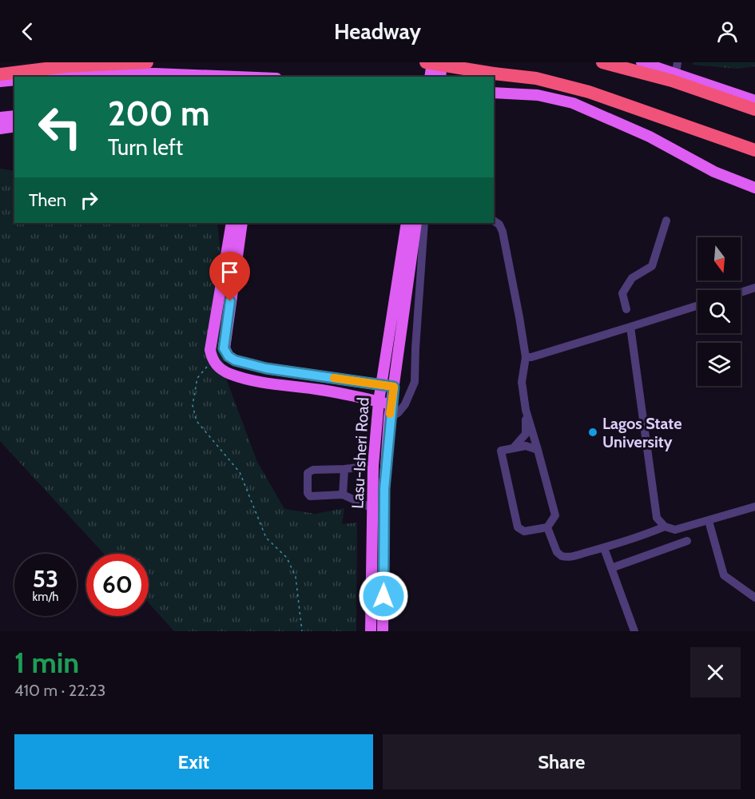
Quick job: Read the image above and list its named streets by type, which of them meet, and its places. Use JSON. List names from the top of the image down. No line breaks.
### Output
{"streets":{"main road":["Lasu-Isheri Road"]},"places":["Lagos State University"],"north":"bottom","page":{"header":"Headway","turn":["200 m","Turn left"],"then":"Then","speed":"53 km/h","limit":"60","heading":["1 min","410 m · 22:23"],"buttons":["Exit","Share"]}}
